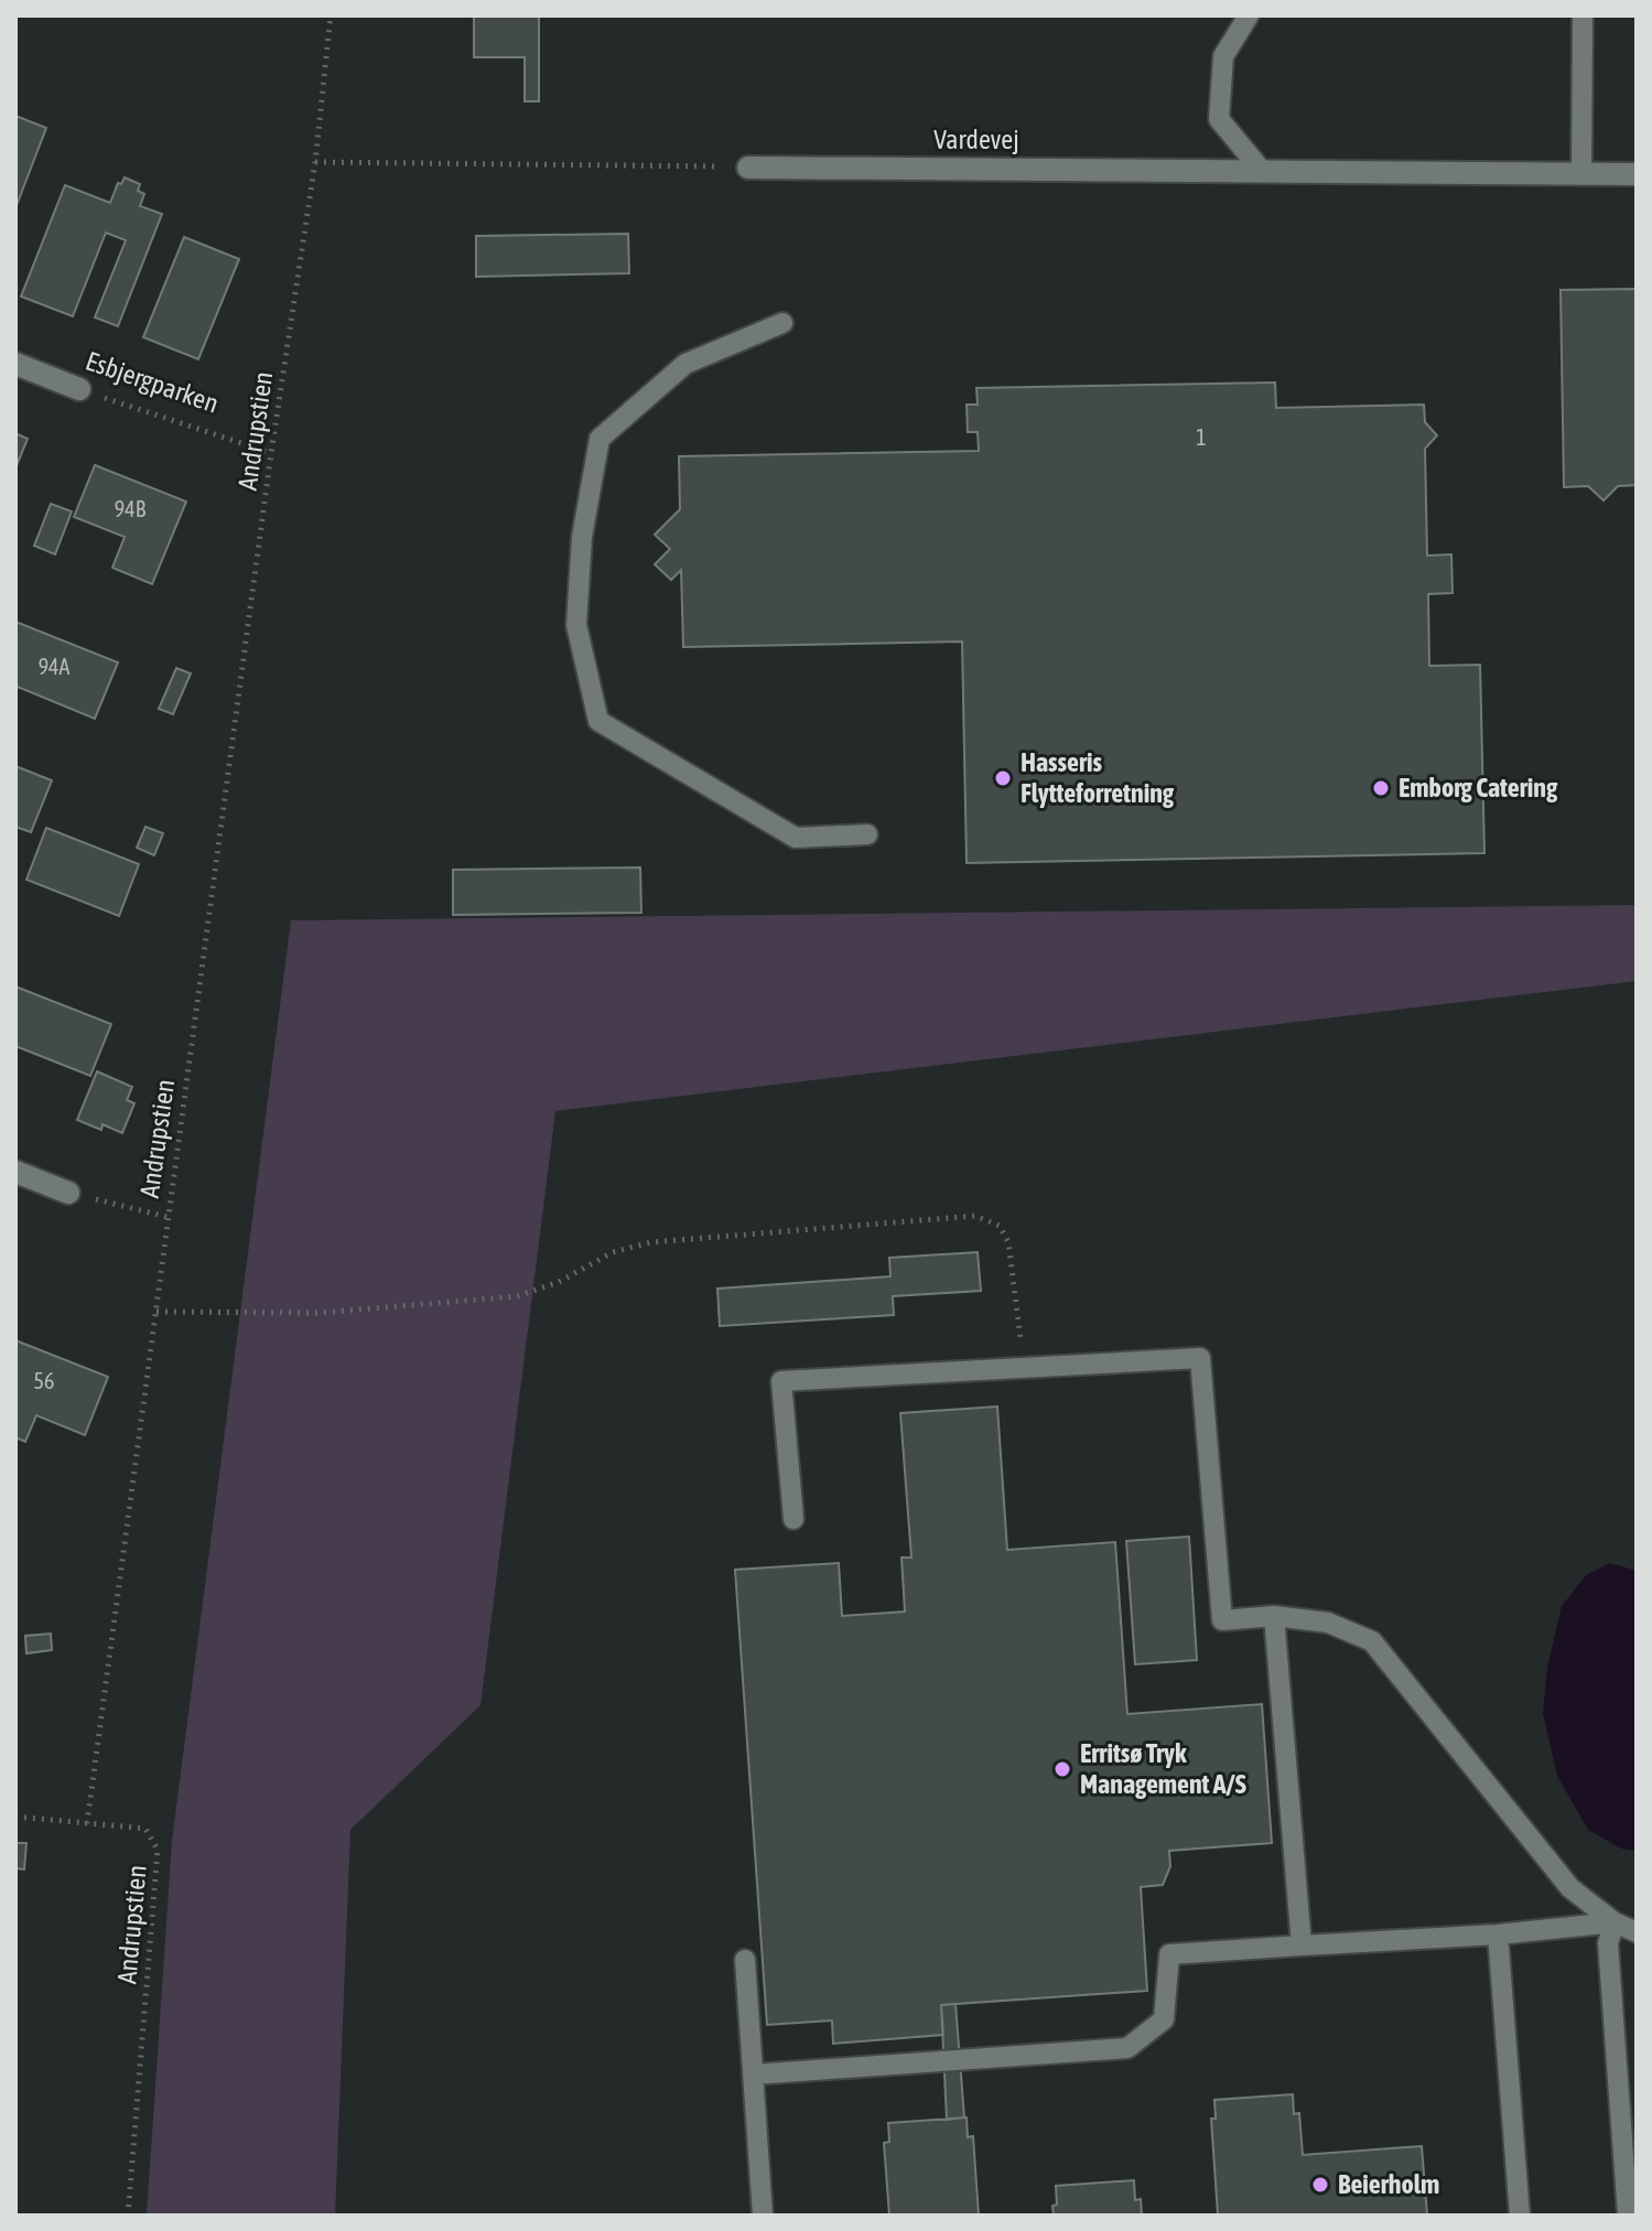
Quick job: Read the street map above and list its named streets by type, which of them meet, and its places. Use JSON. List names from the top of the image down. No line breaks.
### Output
{"streets":{"street":["Vardevej","Esbjergparken"],"path":["Andrupstien"]},"crossings":[["Esbjergparken","Andrupstien"]],"places":["Hasseris Flytteforretning","Emborg Catering","Erritsø Tryk Management A/S","Beierholm"],"house_numbers":["1","94B","94A","56"]}
